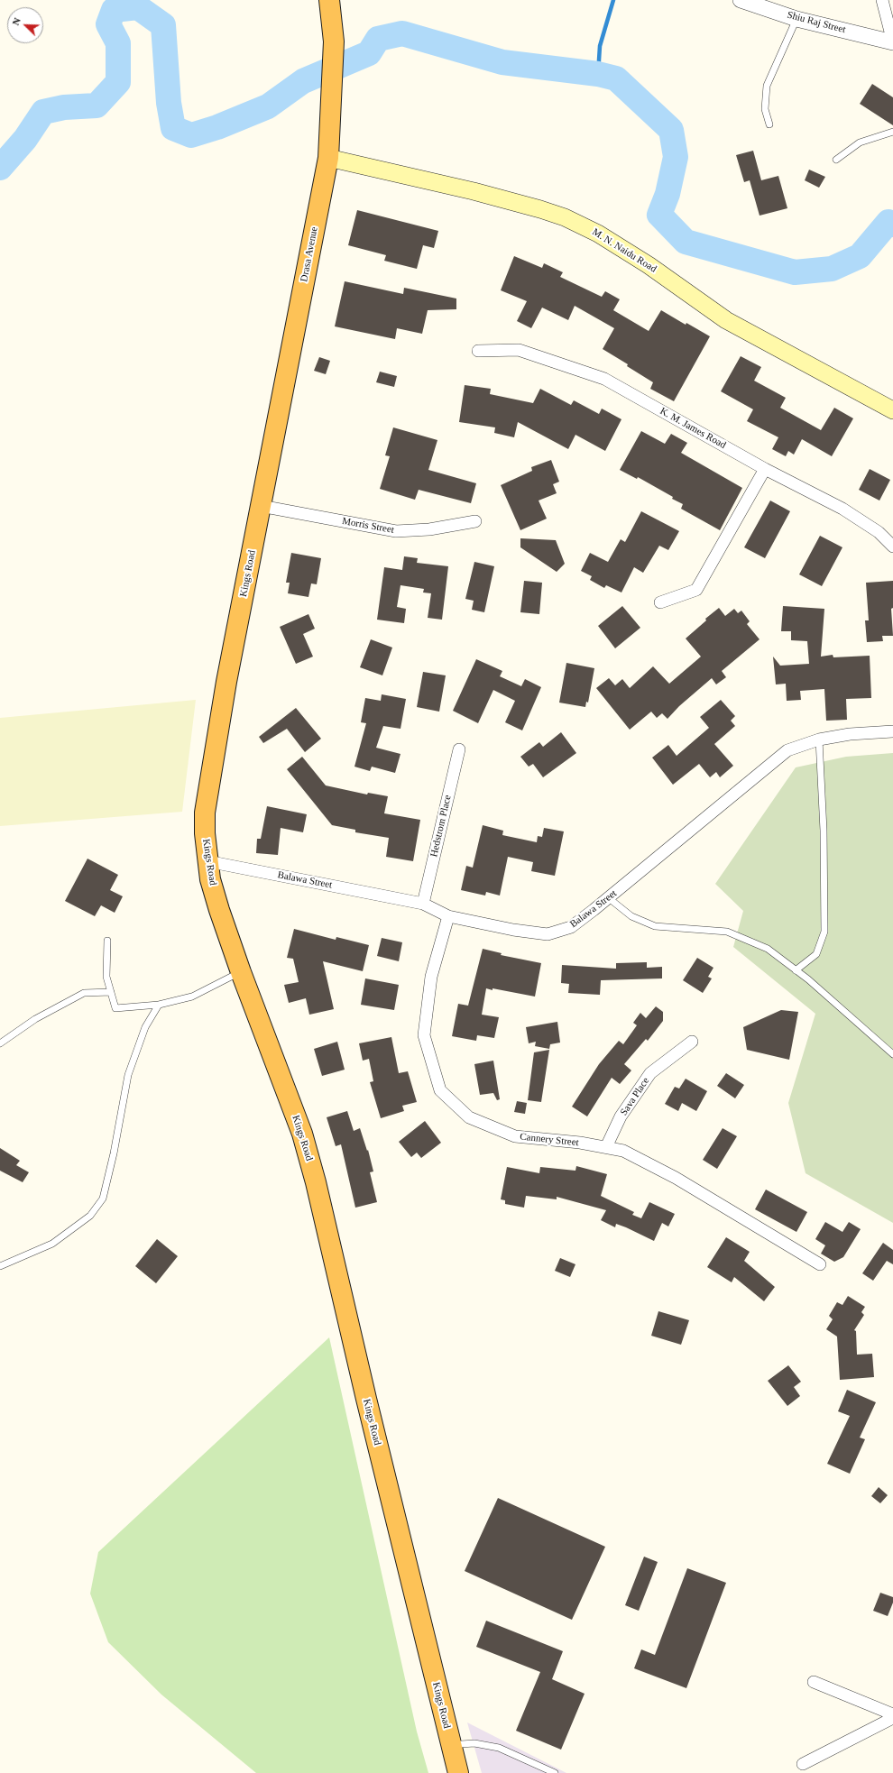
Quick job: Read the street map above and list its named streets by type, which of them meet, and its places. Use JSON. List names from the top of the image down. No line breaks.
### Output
{"streets":{"highway":["Drasa Avenue","Kings Road"],"main road":["M. N. Naidu Road"],"street":["Shiu Raj Street","K. M. James Road","Morris Street","Hedstrom Place","Balawa Street","Sava Place","Cannery Street"]},"crossings":[["M. N. Naidu Road","Drasa Avenue"],["Drasa Avenue","Morris Street"],["Drasa Avenue","Kings Road"],["Morris Street","Kings Road"],["Kings Road","Balawa Street"],["Hedstrom Place","Balawa Street"],["Balawa Street","Cannery Street"],["Sava Place","Cannery Street"]],"north":"top left"}
